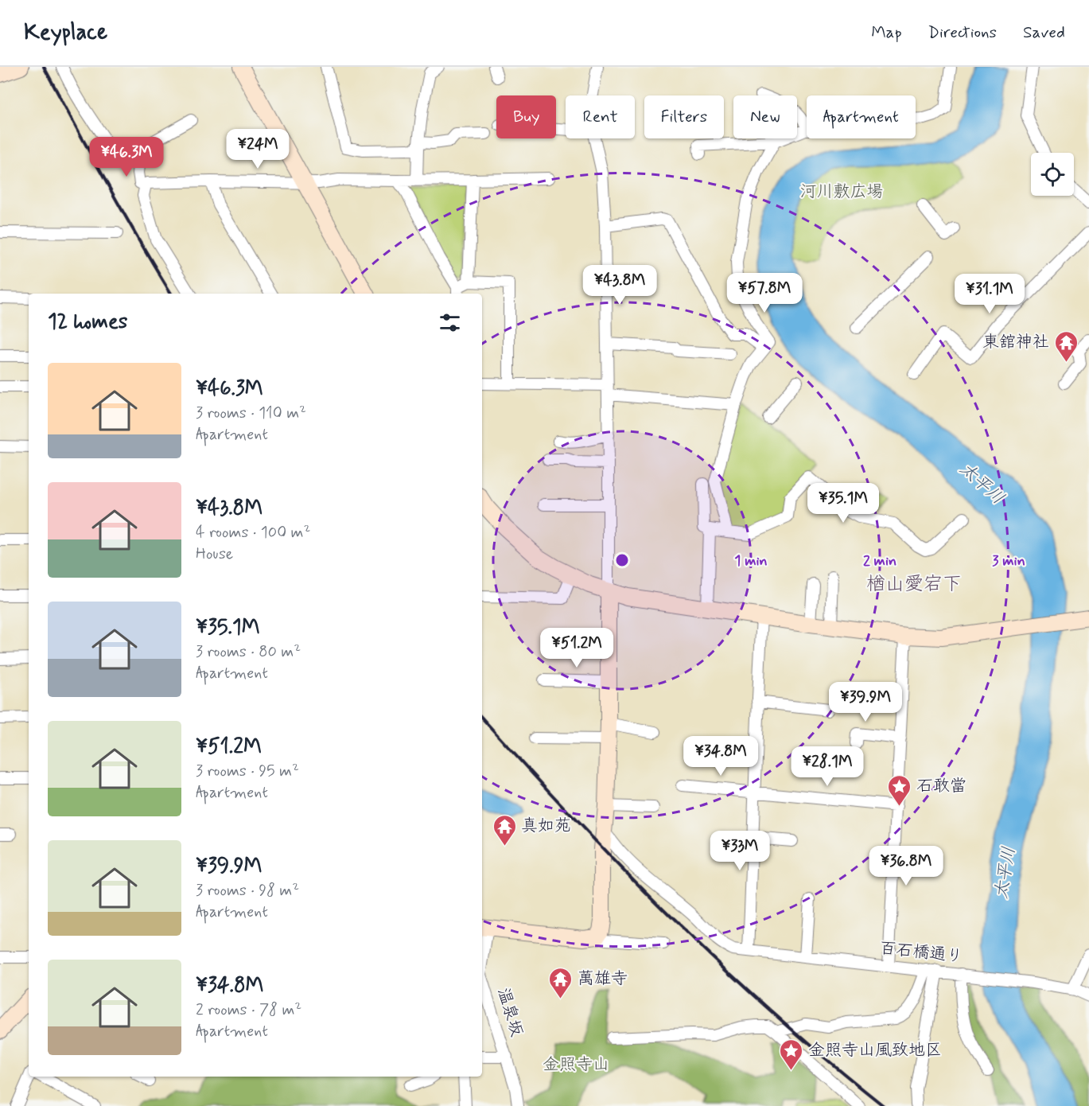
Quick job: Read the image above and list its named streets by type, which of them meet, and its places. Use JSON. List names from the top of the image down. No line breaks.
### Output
{"streets":{"street":["百石橋通り","温泉坂"]},"districts":["楢山愛宕下"],"water":["太平川"],"parks":["河川敷広場","金照寺山"],"places":{"temple":["東舘神社","真如苑","萬雄寺"],"place":["石敢當","金照寺山風致地区"]},"page":{"header":"Keyplace","nav":["Map","Directions","Saved"],"chip":["Buy","Rent","Filters","New","Apartment"],"price":["¥24M","¥46.3M","¥43.8M","¥57.8M","¥31.1M","¥35.1M","¥51.2M","¥39.9M","¥34.8M","¥28.1M","¥33M","¥36.8M"],"heading":"12 homes","list":[{"name":"¥46.3M","note":"3 rooms · 110 m² · Apartment"},{"name":"¥43.8M","note":"4 rooms · 100 m² · House"},{"name":"¥35.1M","note":"3 rooms · 80 m² · Apartment"},{"name":"¥51.2M","note":"3 rooms · 95 m² · Apartment"},{"name":"¥39.9M","note":"3 rooms · 98 m² · Apartment"},{"name":"¥34.8M","note":"2 rooms · 78 m² · Apartment"}]},"rings":["1 min","2 min","3 min"]}
